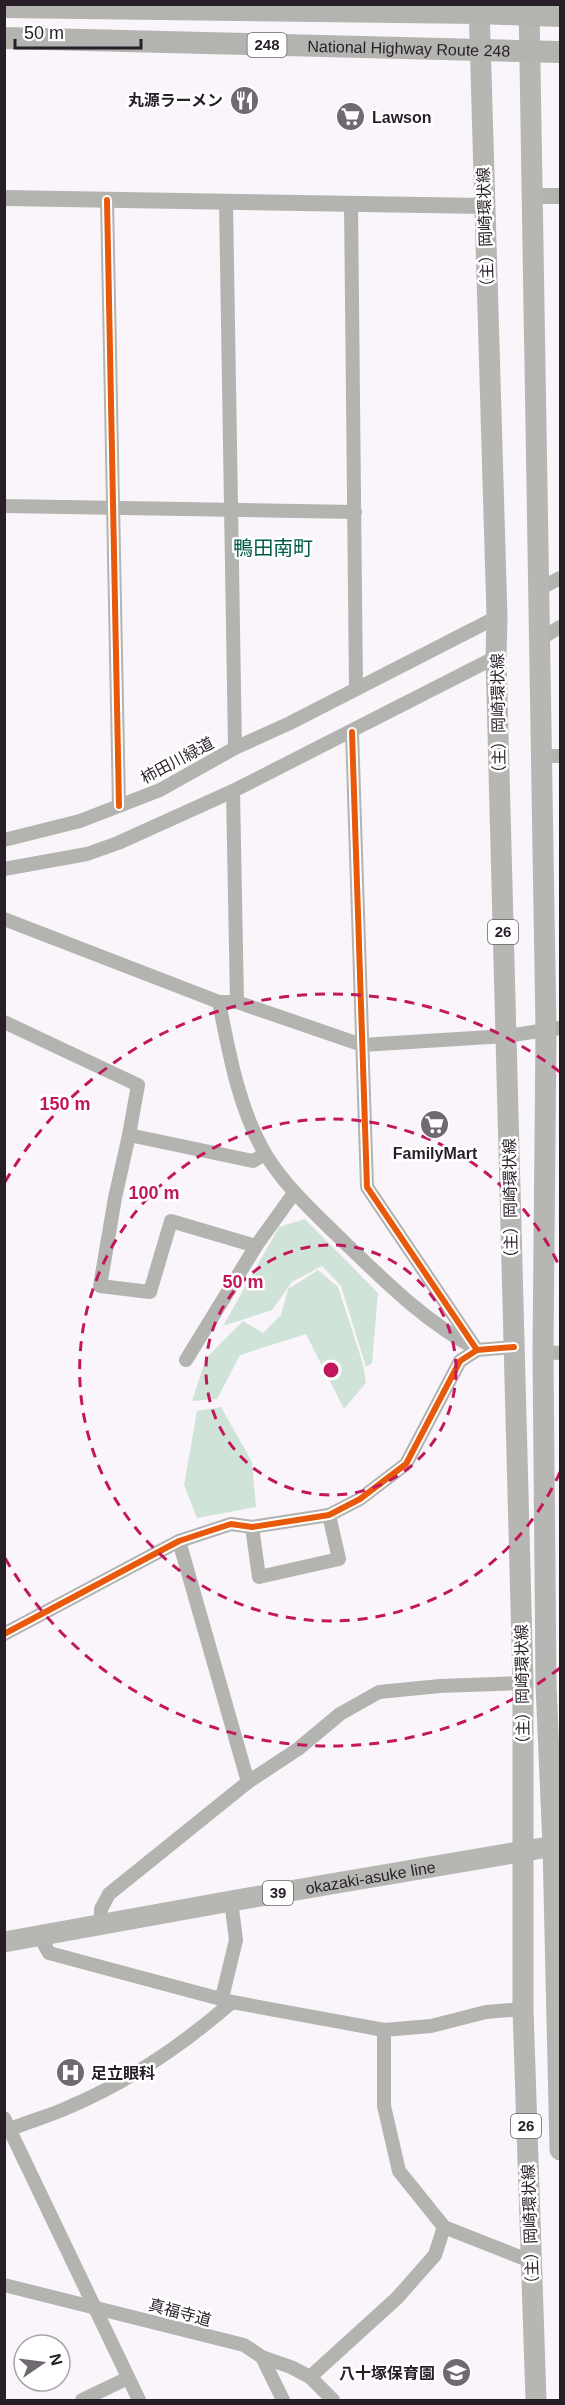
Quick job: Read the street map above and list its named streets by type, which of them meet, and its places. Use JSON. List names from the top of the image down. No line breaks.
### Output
{"streets":{"highway":["248","National Highway Route 248"],"main road":["（主）岡崎環状線","26","okazaki-asuke line","39"],"street":["柿田川緑道","真福寺道"]},"crossings":[["248","（主）岡崎環状線"],["National Highway Route 248","（主）岡崎環状線"],["（主）岡崎環状線","柿田川緑道"],["（主）岡崎環状線","okazaki-asuke line"]],"districts":["鴨田南町"],"places":{"restaurant":["丸源ラーメン"],"supermarket":["Lawson","FamilyMart"],"hospital":["足立眼科"],"school or university":["八十塚保育園"]},"scale_bar":"50 m","north":"right","rings":["150 m","100 m","50 m"]}
